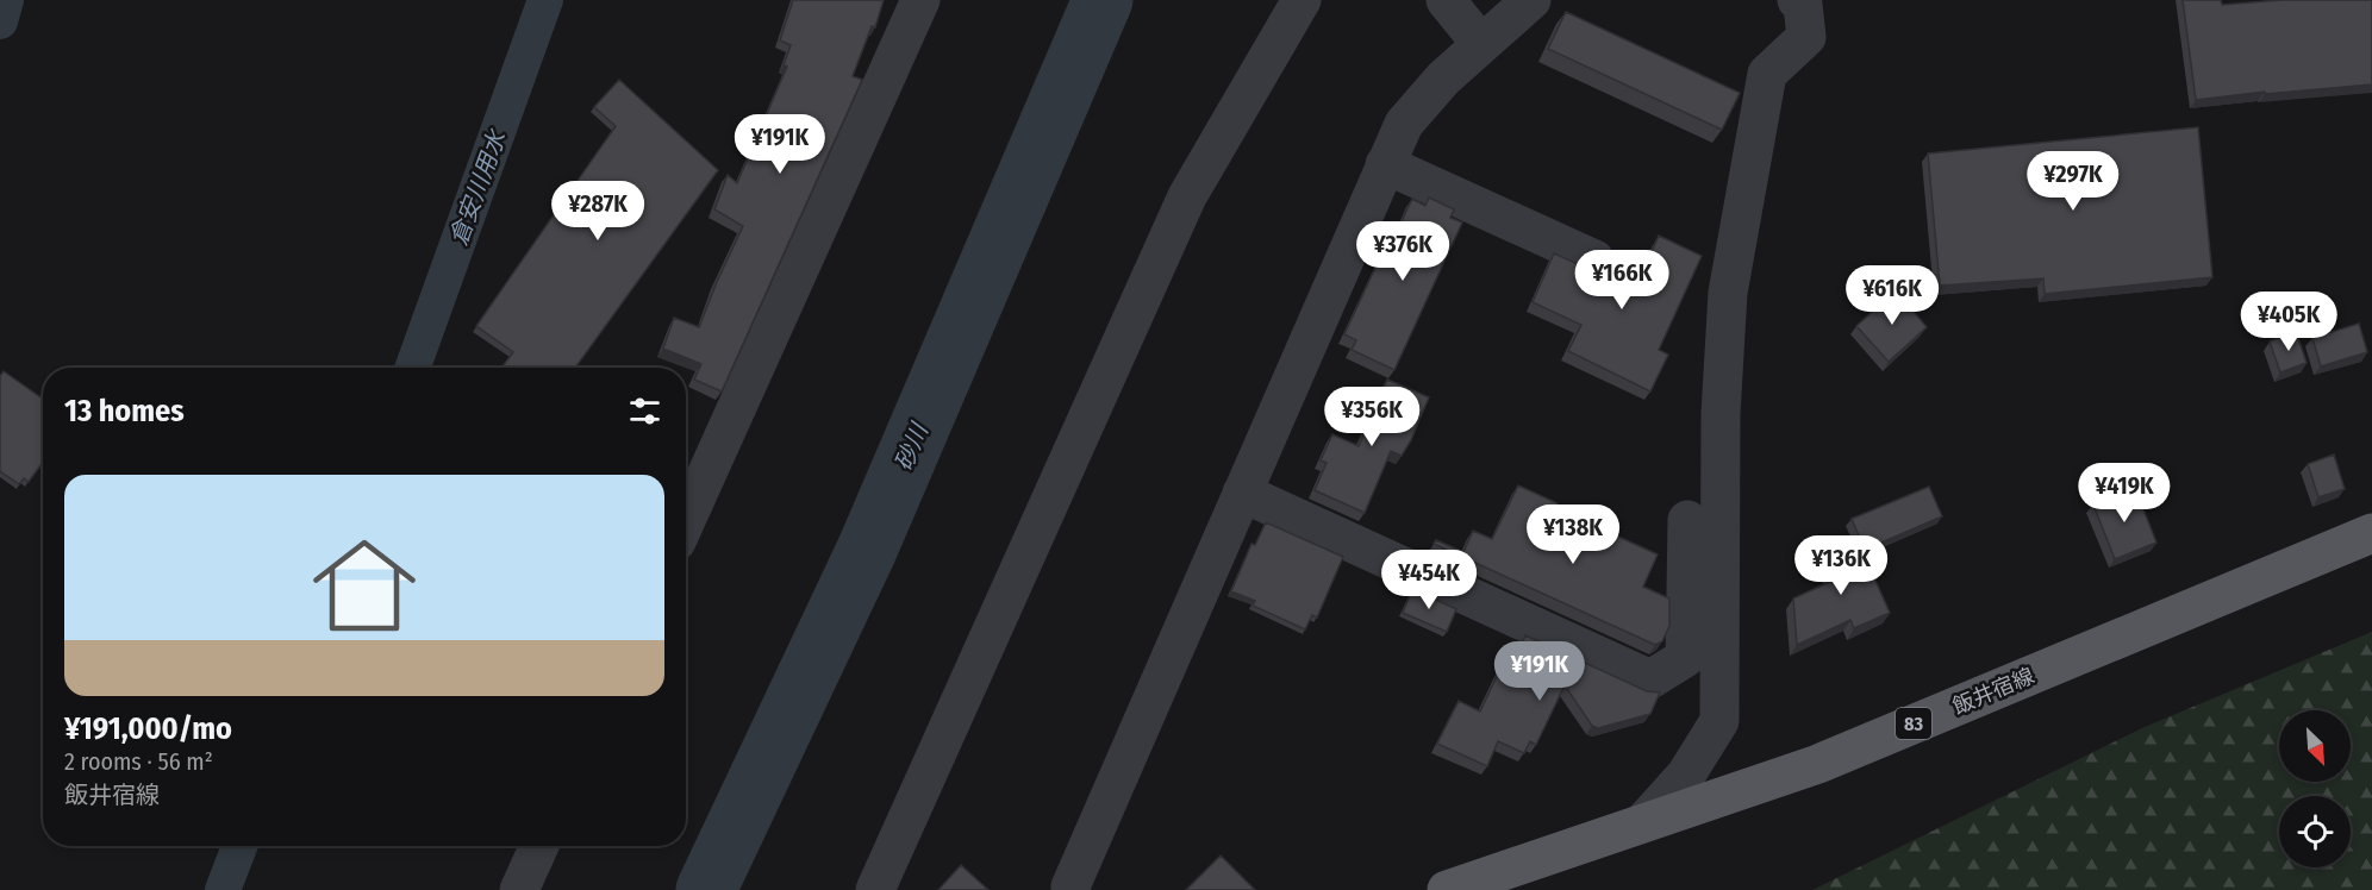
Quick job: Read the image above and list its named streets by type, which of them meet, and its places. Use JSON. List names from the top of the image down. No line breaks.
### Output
{"streets":{"main road":["飯井宿線","83"]},"water":["倉安川用水","砂川"],"north":"bottom right","page":{"price":["¥191K","¥297K","¥287K","¥376K","¥166K","¥616K","¥405K","¥356K","¥419K","¥138K","¥136K","¥454K","¥191K"],"heading":"13 homes","list":[{"name":"¥191,000/mo","note":"2 rooms · 56 m² · 飯井宿線"}]}}
